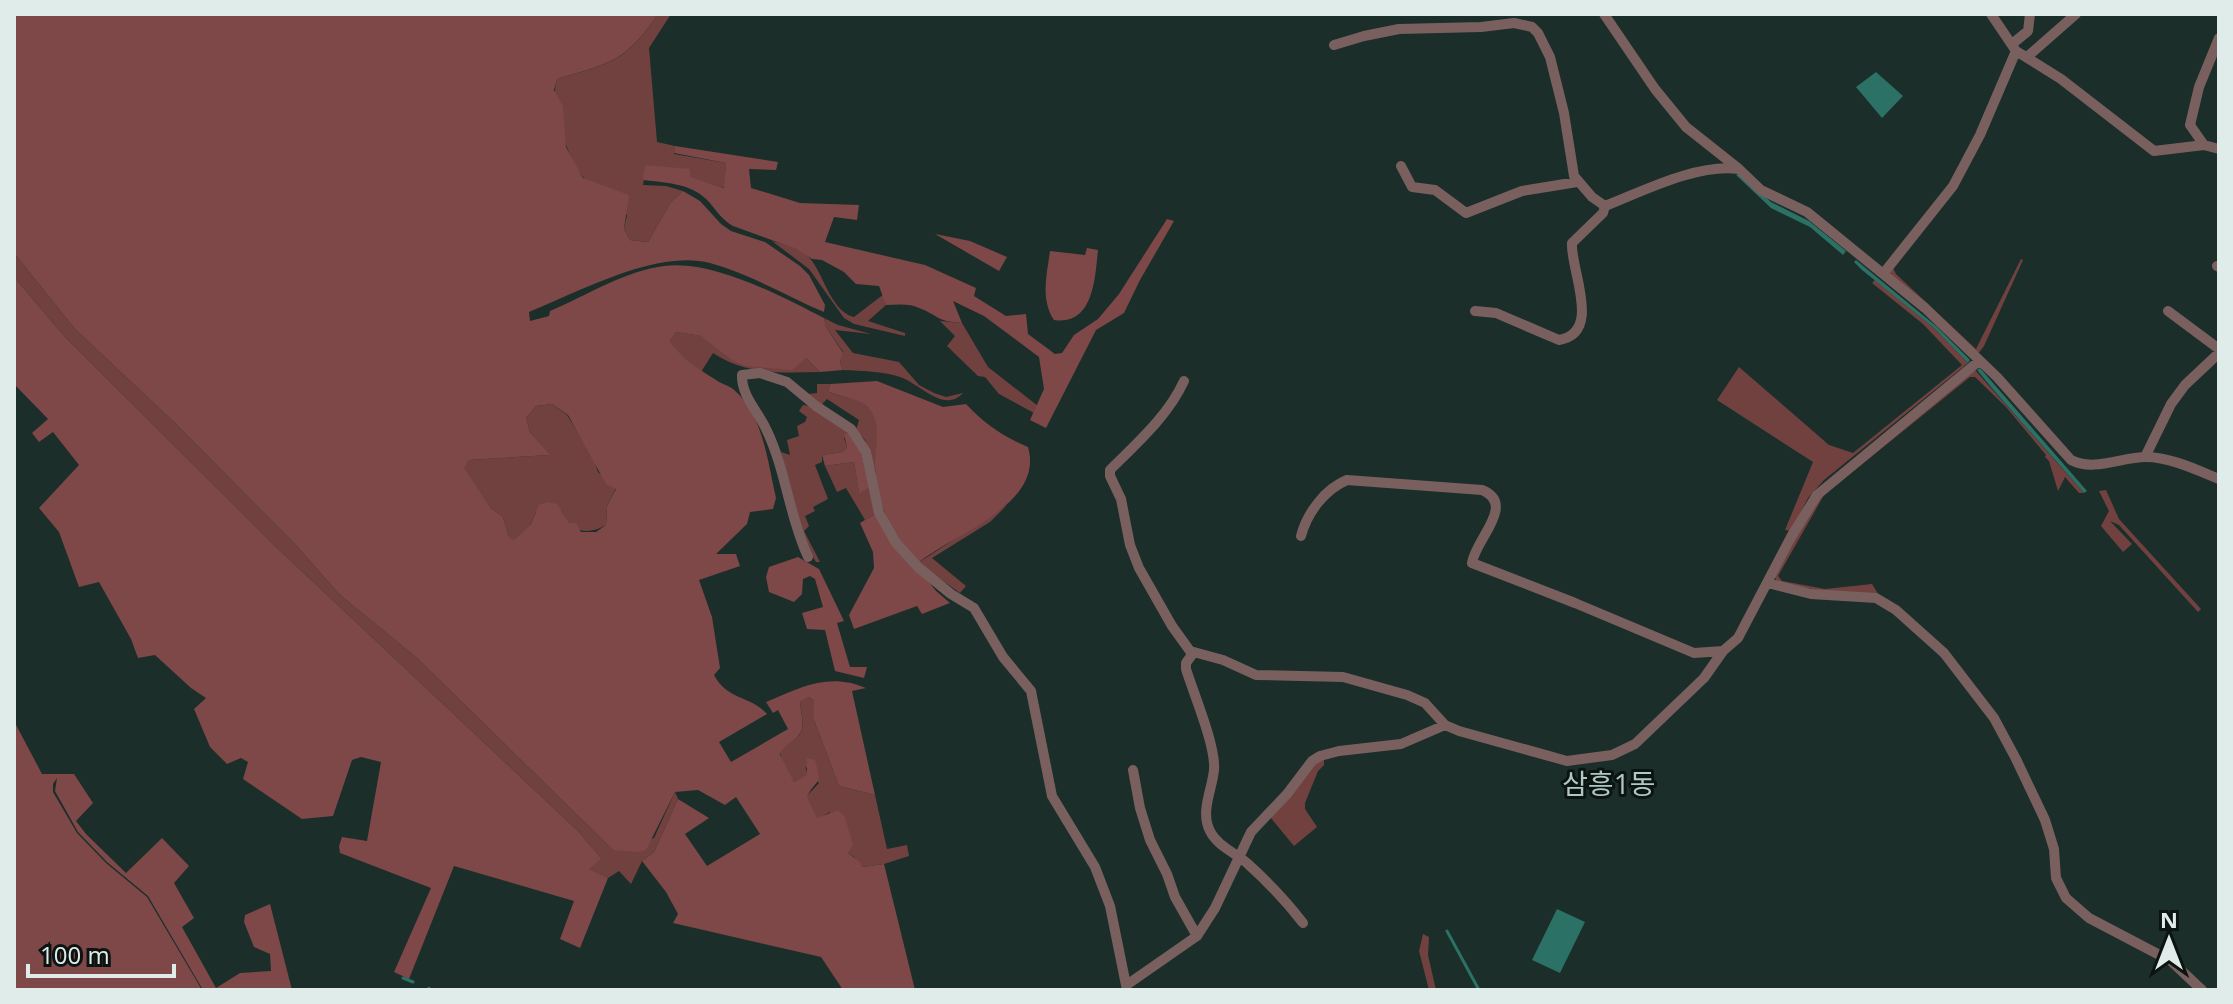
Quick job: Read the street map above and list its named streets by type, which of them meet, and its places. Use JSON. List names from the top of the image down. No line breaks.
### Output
{"districts":["삼흥1동"],"scale_bar":"100 m","north":"top"}
